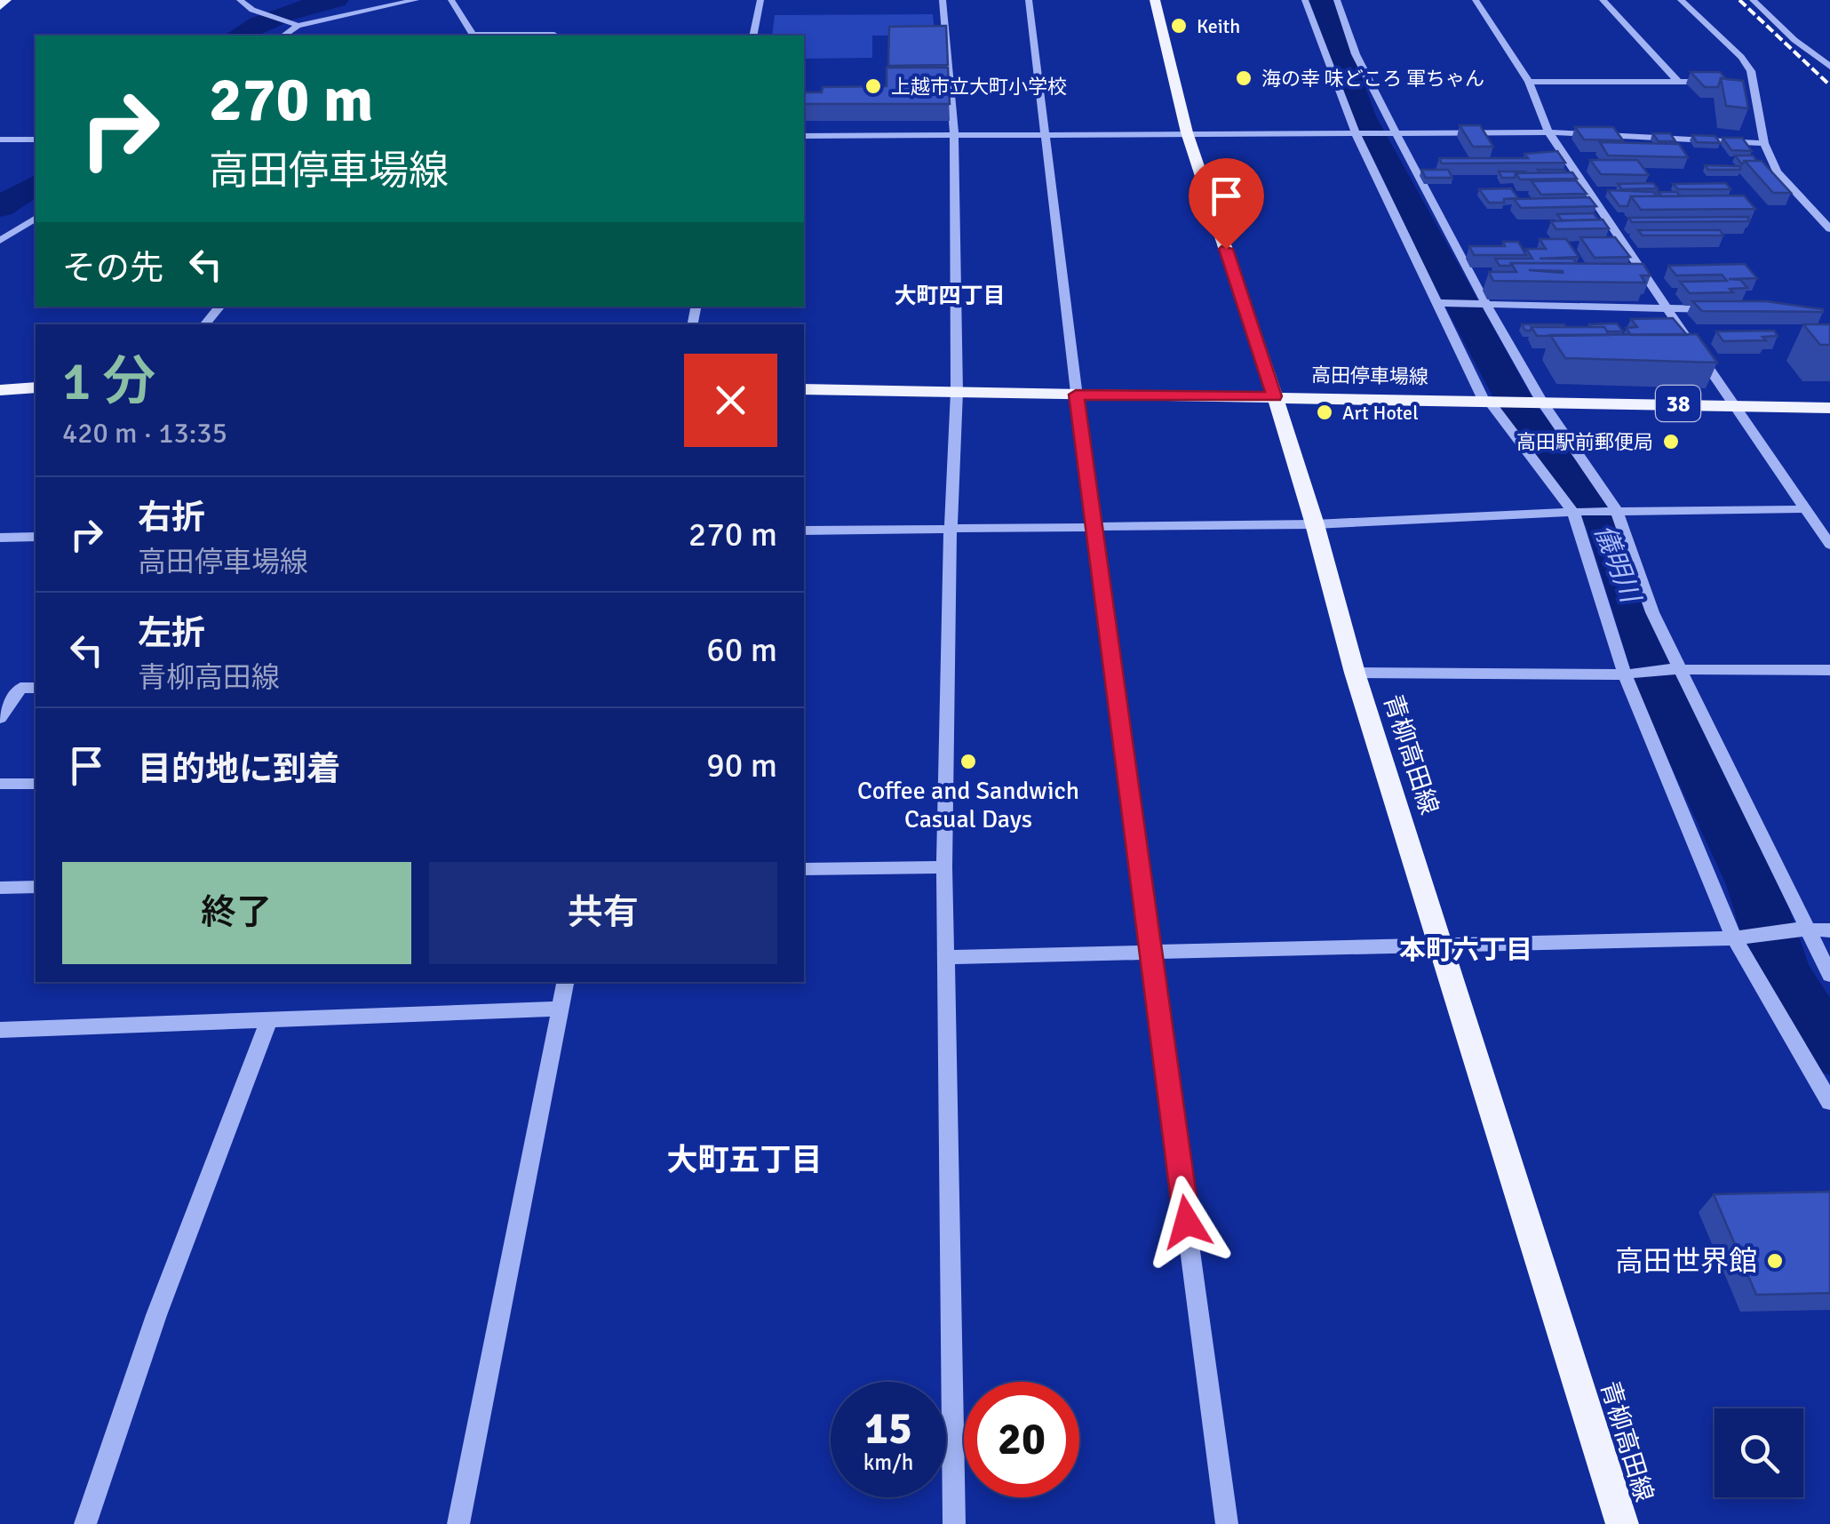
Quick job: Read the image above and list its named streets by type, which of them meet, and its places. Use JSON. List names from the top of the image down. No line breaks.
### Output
{"streets":{"main road":["高田停車場線","38","青柳高田線"]},"crossings":[["高田停車場線","青柳高田線"]],"districts":["大町四丁目","本町六丁目","大町五丁目"],"water":["儀明川"],"places":["Keith","海の幸 味どころ 軍ちゃん","上越市立大町小学校","Art Hotel","高田駅前郵便局","Coffee and Sandwich Casual Days","高田世界館"],"page":{"turn":["270 m","高田停車場線"],"then":"その先","heading":["1 分","420 m · 13:35"],"list":[{"name":"右折","note":"高田停車場線","value":"270 m"},{"name":"左折","note":"青柳高田線","value":"60 m"},{"name":"目的地に到着","value":"90 m"}],"buttons":["終了","共有"],"speed":"15 km/h","limit":"20"}}
